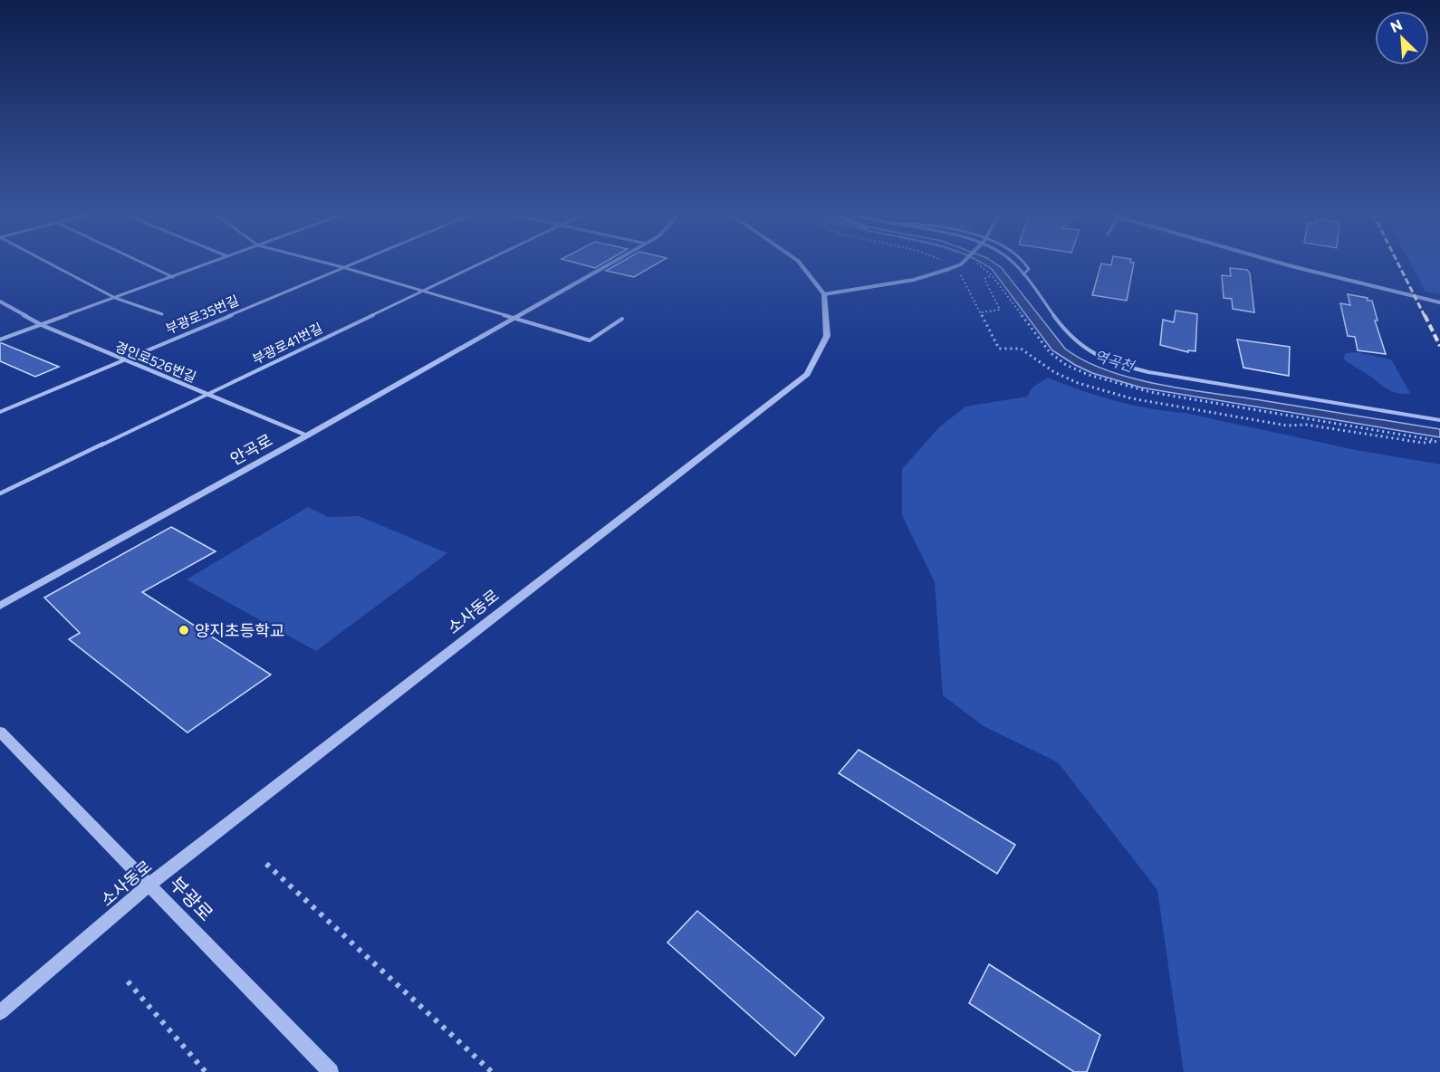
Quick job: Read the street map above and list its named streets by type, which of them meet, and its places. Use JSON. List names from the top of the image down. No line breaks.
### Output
{"streets":{"street":["경인로526번길","안곡로","소사동로","부광로"],"lane":["부광로35번길","부광로41번길"]},"crossings":[["부광로35번길","경인로526번길"],["부광로41번길","경인로526번길"],["경인로526번길","안곡로"],["소사동로","부광로"]],"water":["역곡천"],"places":["양지초등학교"],"north":"top left"}
